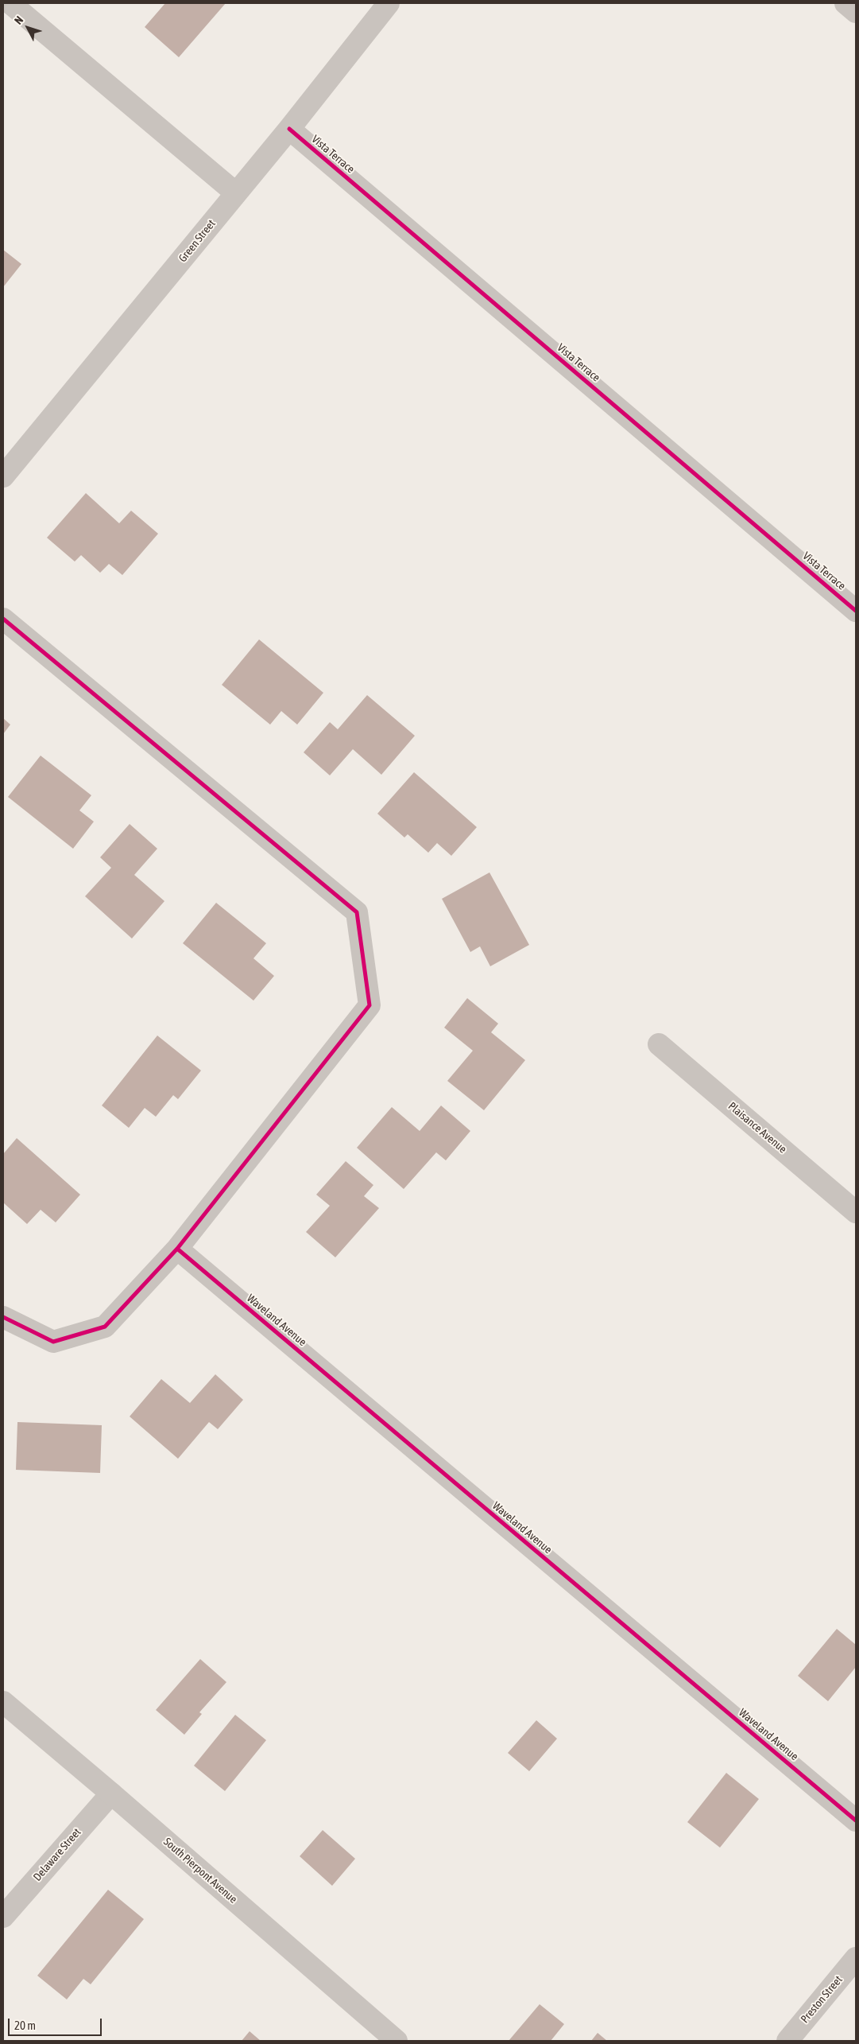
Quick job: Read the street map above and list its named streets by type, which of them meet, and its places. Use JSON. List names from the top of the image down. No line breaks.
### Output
{"streets":{"street":["Vista Terrace","Green Street","Plaisance Avenue","Waveland Avenue","Delaware Street","South Pierpont Avenue","Preston Street"]},"crossings":[["Vista Terrace","Green Street"],["Delaware Street","South Pierpont Avenue"]],"scale_bar":"20 m","north":"top left"}
